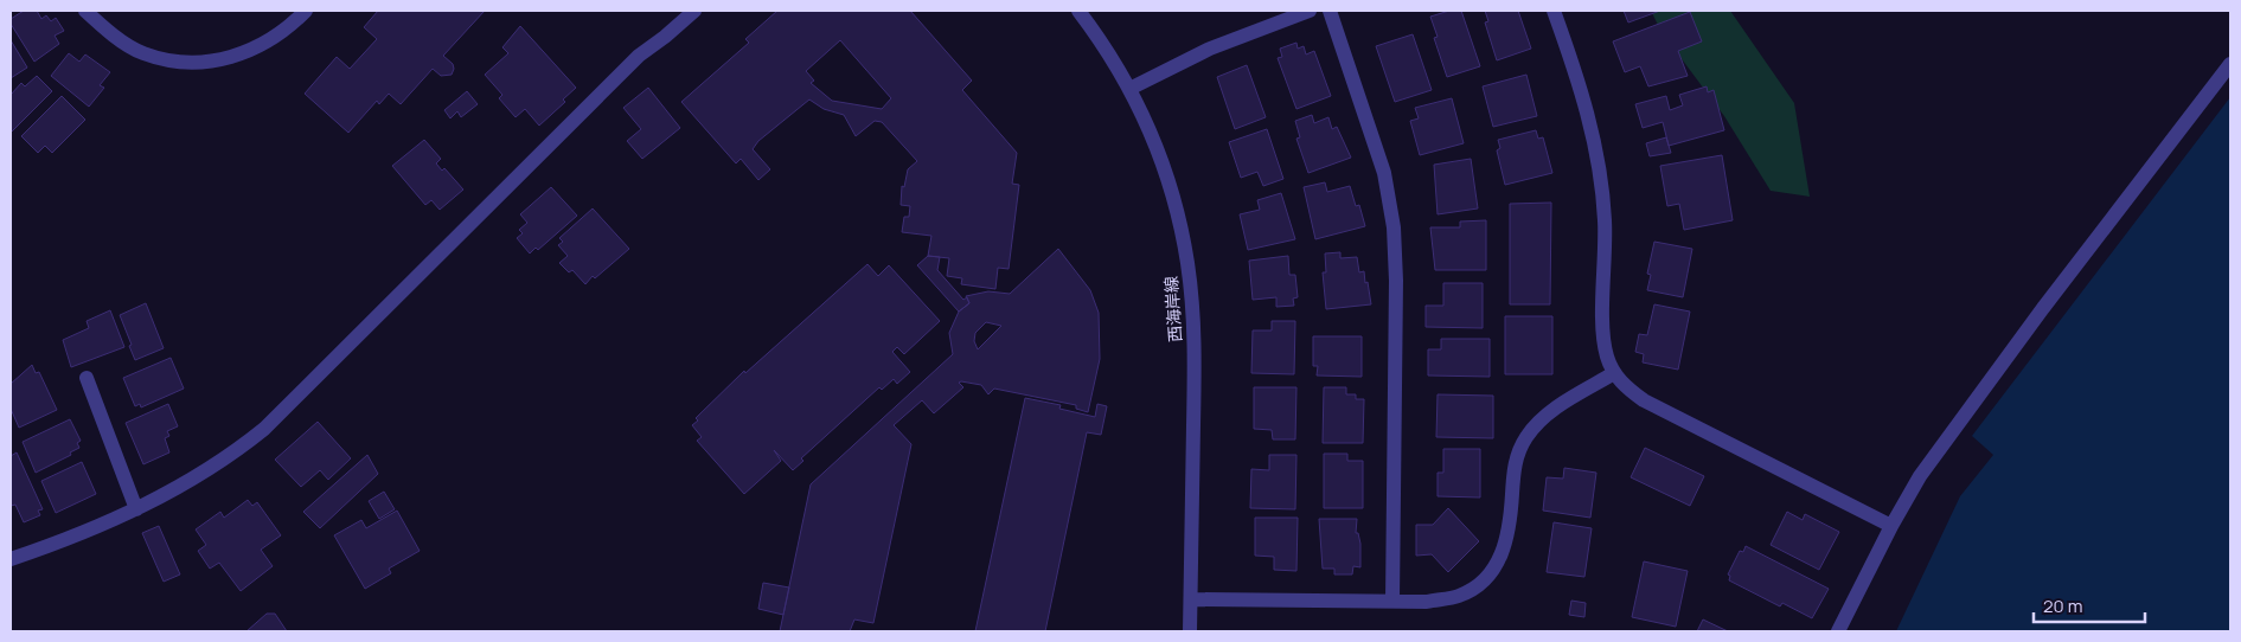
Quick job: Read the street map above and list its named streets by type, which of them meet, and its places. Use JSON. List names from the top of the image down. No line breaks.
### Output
{"streets":{"street":["西海岸線"]},"scale_bar":"20 m"}
